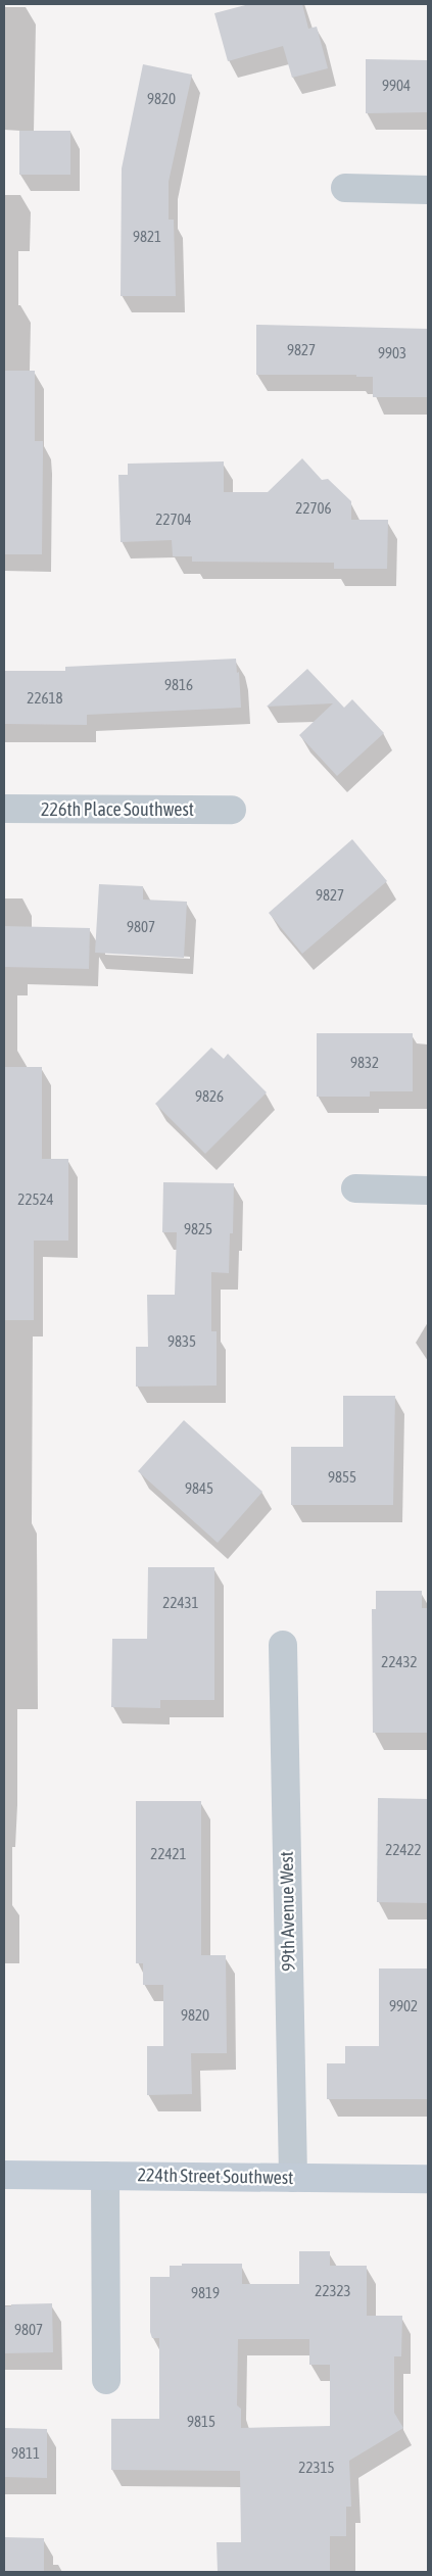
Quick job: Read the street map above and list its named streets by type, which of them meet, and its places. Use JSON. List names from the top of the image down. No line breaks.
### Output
{"streets":{"street":["226th Place Southwest","99th Avenue West","224th Street Southwest"]},"crossings":[["99th Avenue West","224th Street Southwest"]],"house_numbers":["9904","9820","9821","9827","9903","22706","22704","9816","22618","9827","9807","9832","9826","22524","9825","9835","9855","9845","22431","22432","22422","22421","9902","9820","22323","9819","9807","9815","9811","22315"]}
